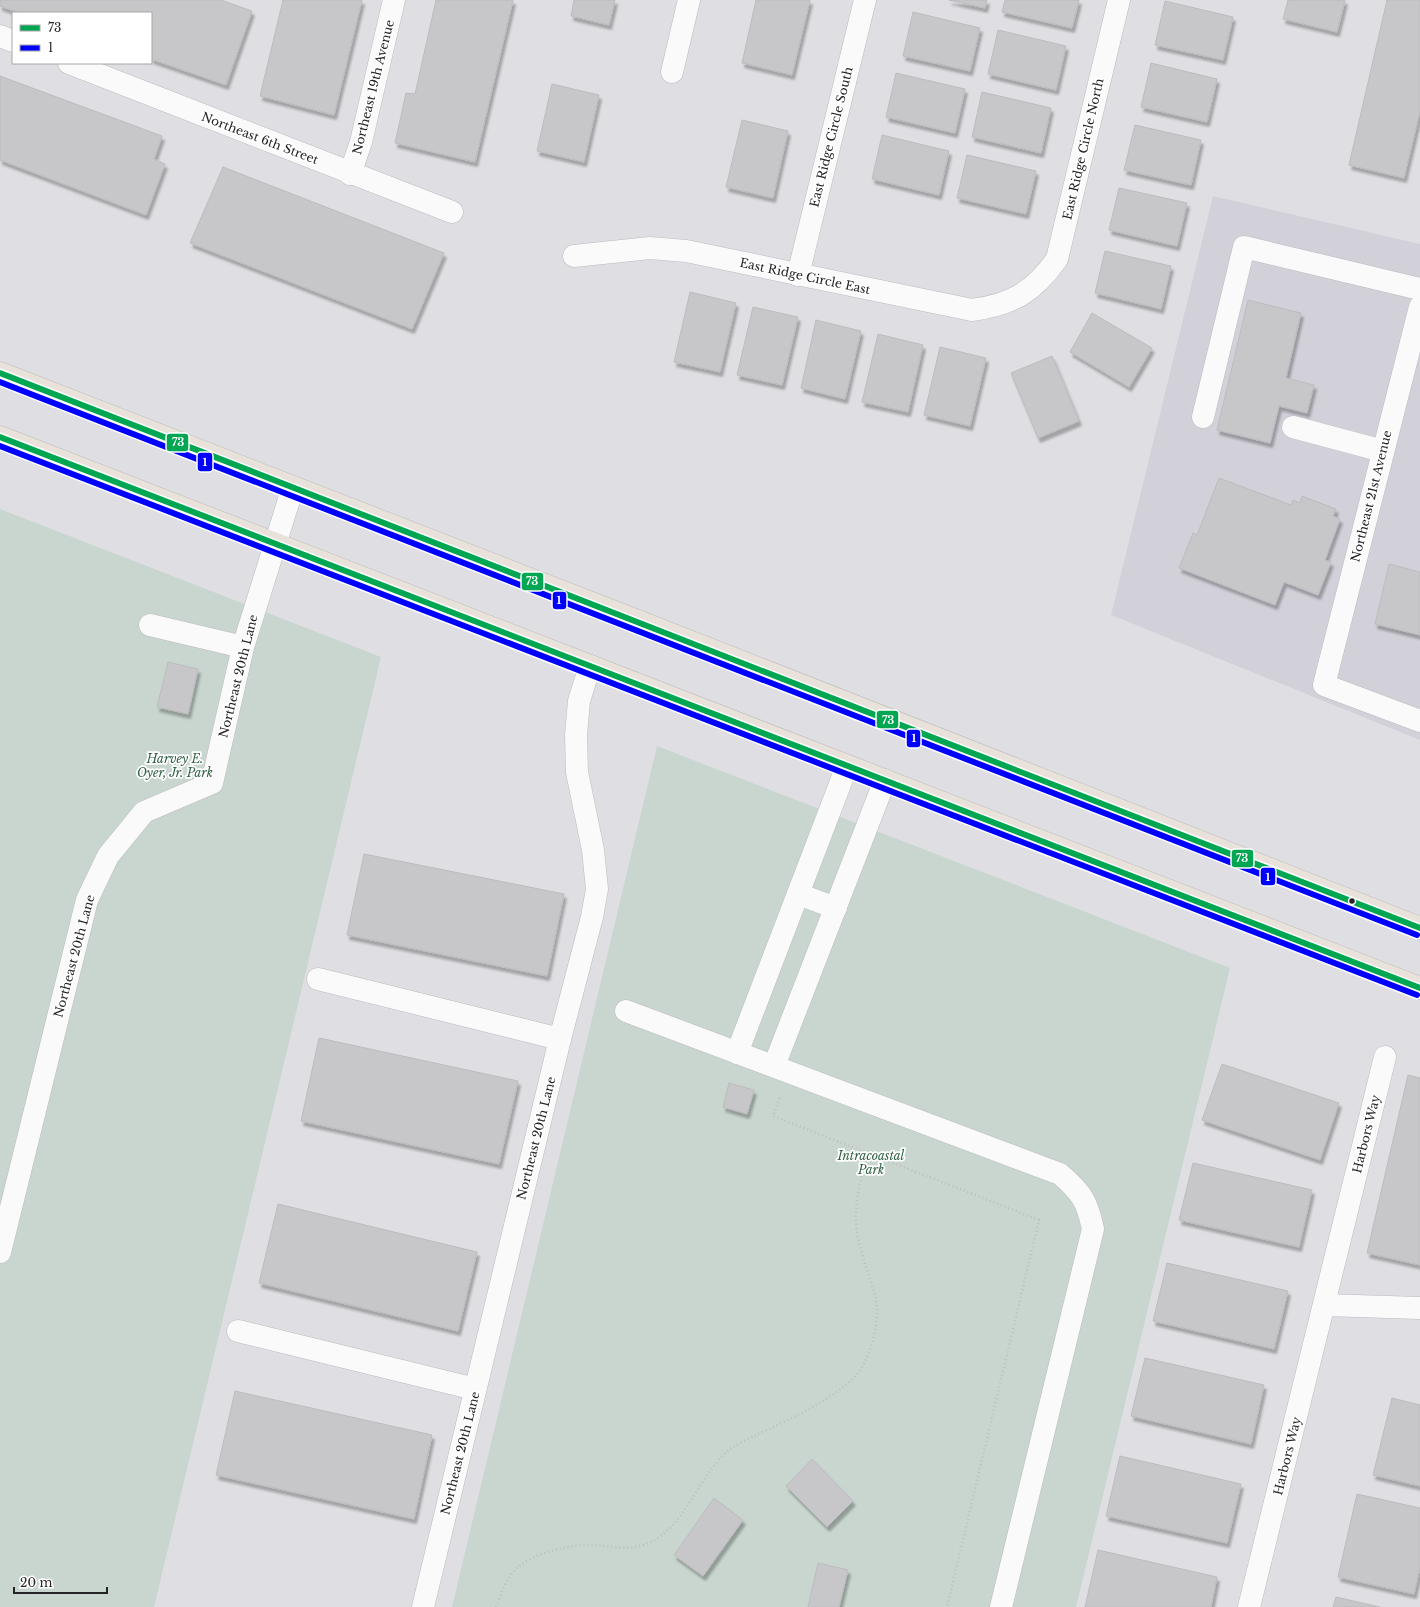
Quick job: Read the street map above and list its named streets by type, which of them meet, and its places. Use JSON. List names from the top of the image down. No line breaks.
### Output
{"streets":{"street":["Northeast 19th Avenue","East Ridge Circle South","Northeast 6th Street","East Ridge Circle North","East Ridge Circle East","Northeast 21st Avenue","Northeast 20th Lane","Harbors Way"]},"crossings":[["Northeast 19th Avenue","Northeast 6th Street"],["East Ridge Circle South","East Ridge Circle East"],["East Ridge Circle North","East Ridge Circle East"]],"parks":["Harvey E. Oyer, Jr. Park","Intracoastal Park"],"lines":["transit line 73","transit line 1"],"legend":["73","1"],"scale_bar":"20 m"}
